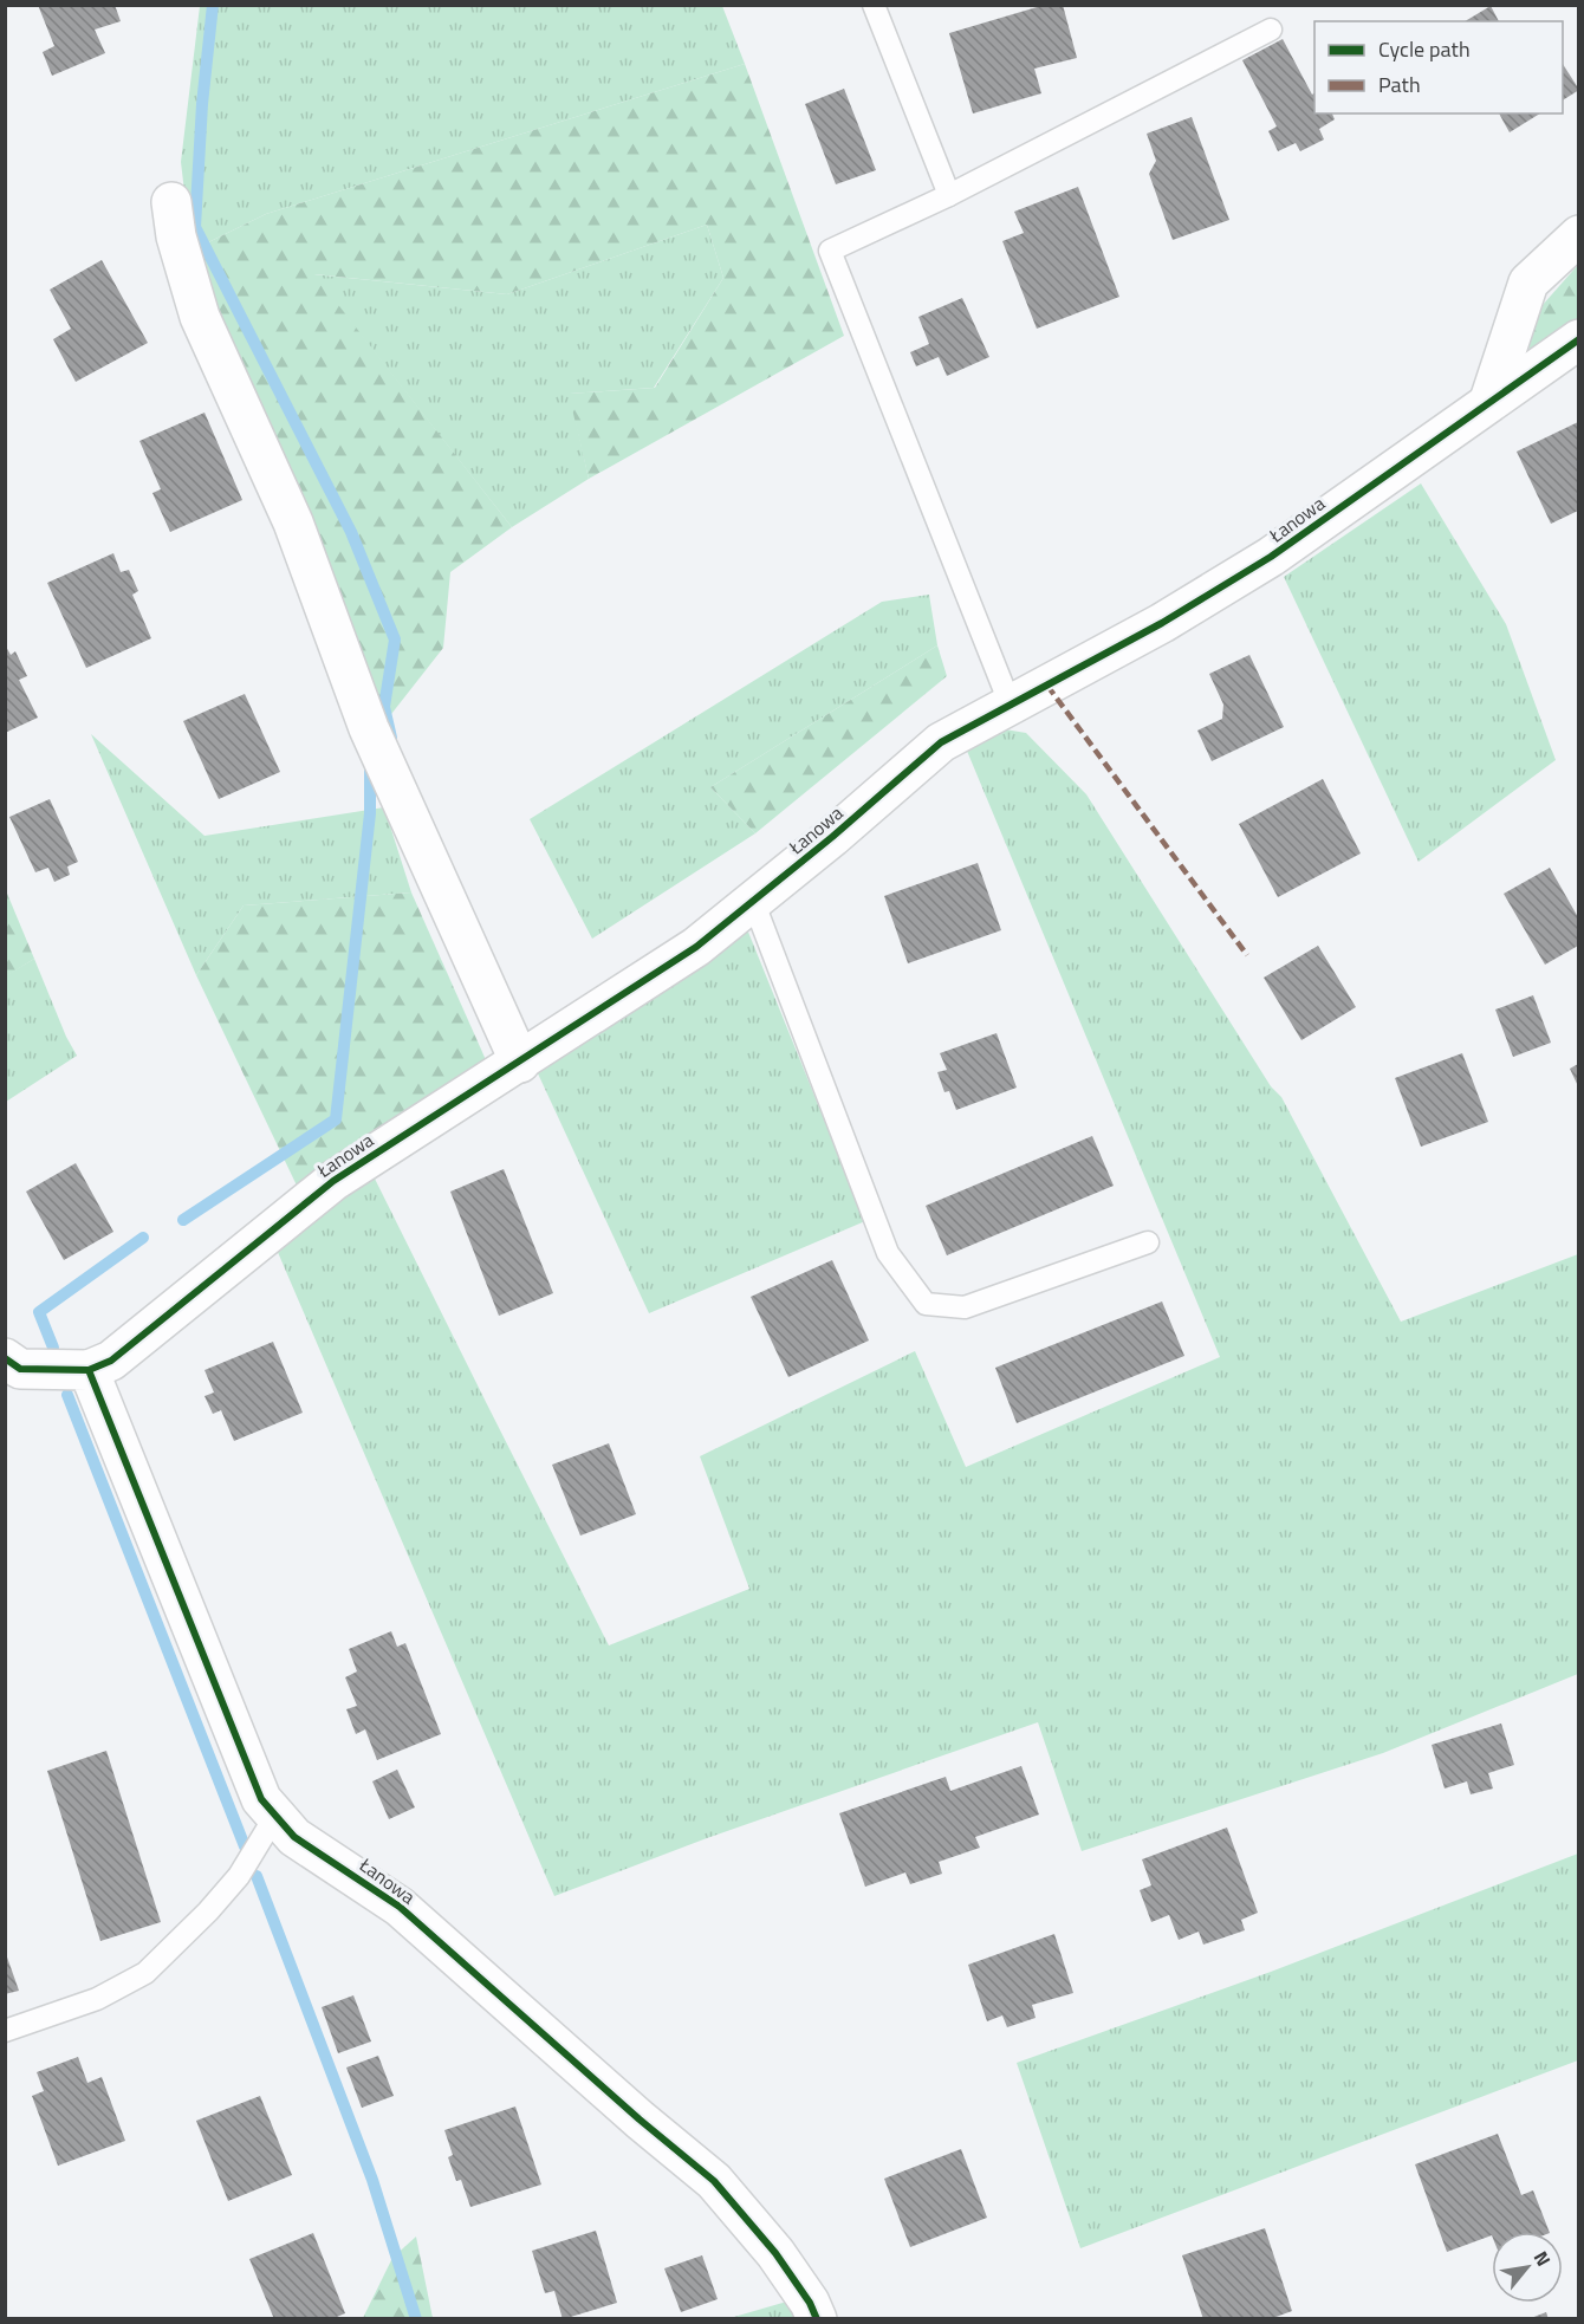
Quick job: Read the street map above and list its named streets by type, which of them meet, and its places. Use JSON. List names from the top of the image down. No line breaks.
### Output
{"streets":{"street":["Łanowa"]},"legend":["Cycle path","Path"],"north":"top right"}
